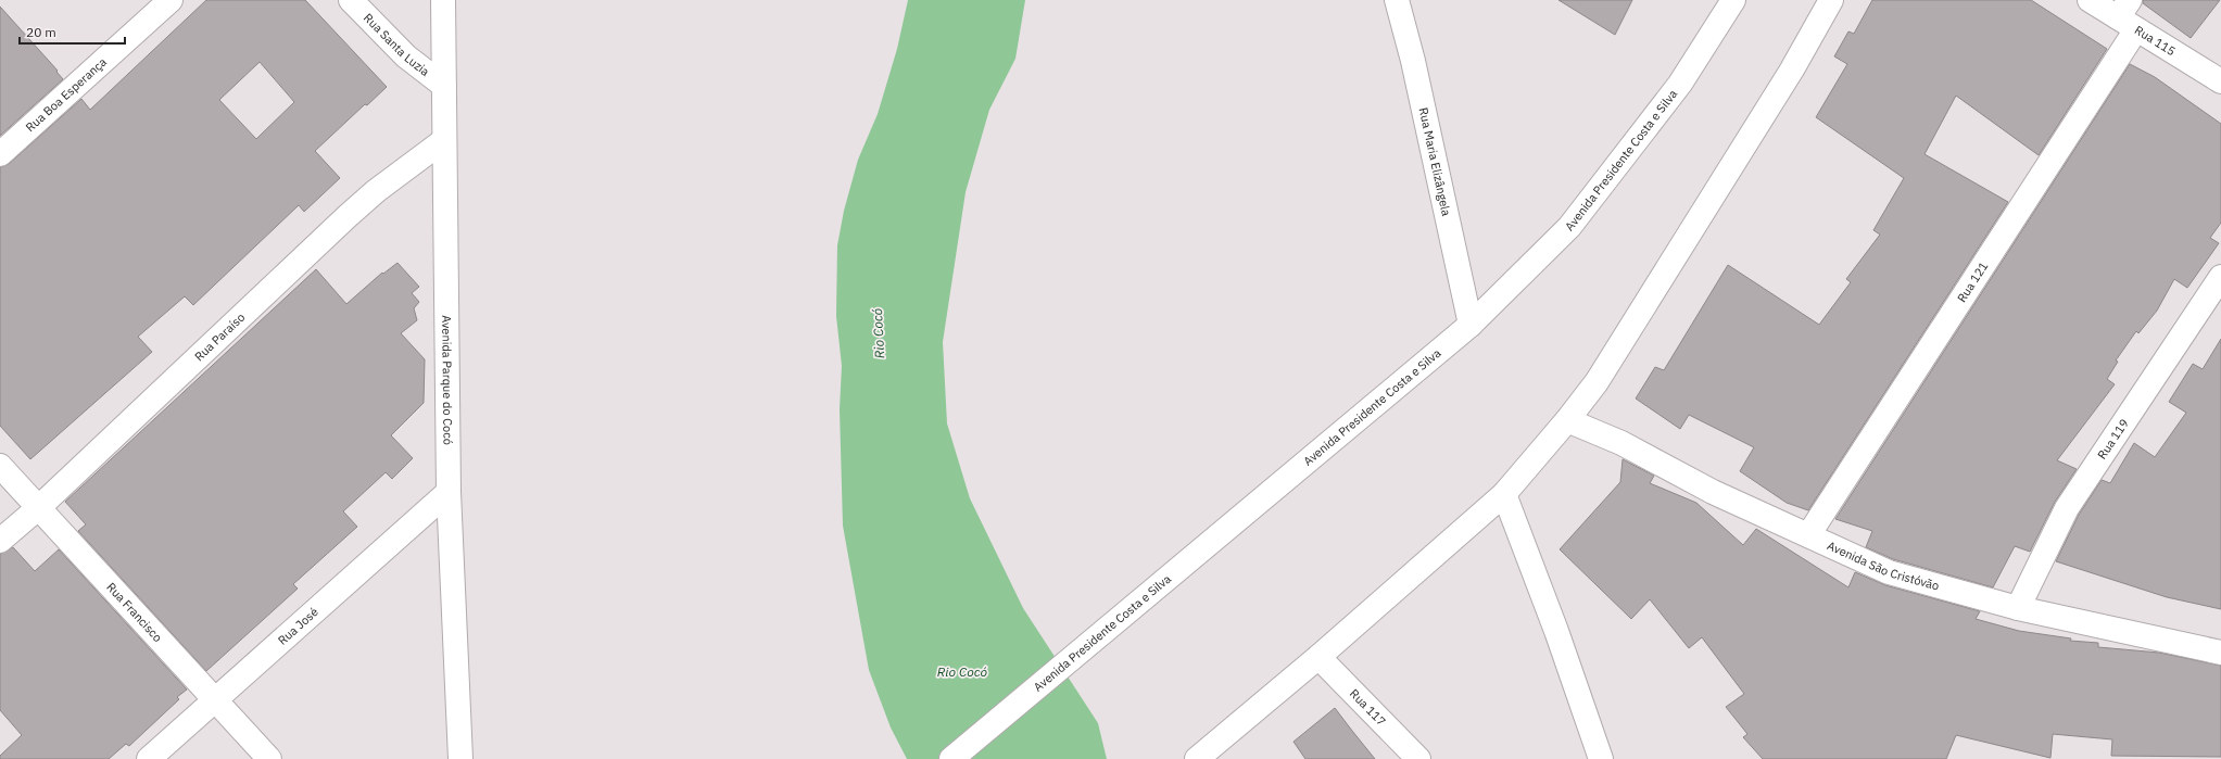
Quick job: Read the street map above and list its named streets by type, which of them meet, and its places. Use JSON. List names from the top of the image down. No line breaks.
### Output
{"streets":{"street":["Rua 115","Rua Santa Luzia","Rua Boa Esperança","Avenida Presidente Costa e Silva","Rua Maria Elizângela","Rua 121","Rua Paraíso","Avenida Parque do Cocó","Rua 119","Avenida São Cristóvão","Rua Francisco","Rua José","Rua 117"]},"crossings":[["Rua 115","Rua 121"],["Rua Santa Luzia","Avenida Parque do Cocó"],["Avenida Presidente Costa e Silva","Rua Maria Elizângela"],["Rua 121","Avenida São Cristóvão"],["Rua Paraíso","Avenida Parque do Cocó"],["Rua Paraíso","Rua Francisco"],["Avenida Parque do Cocó","Rua José"],["Rua 119","Avenida São Cristóvão"],["Rua Francisco","Rua José"]],"water":["Rio Cocó"],"scale_bar":"20 m"}
